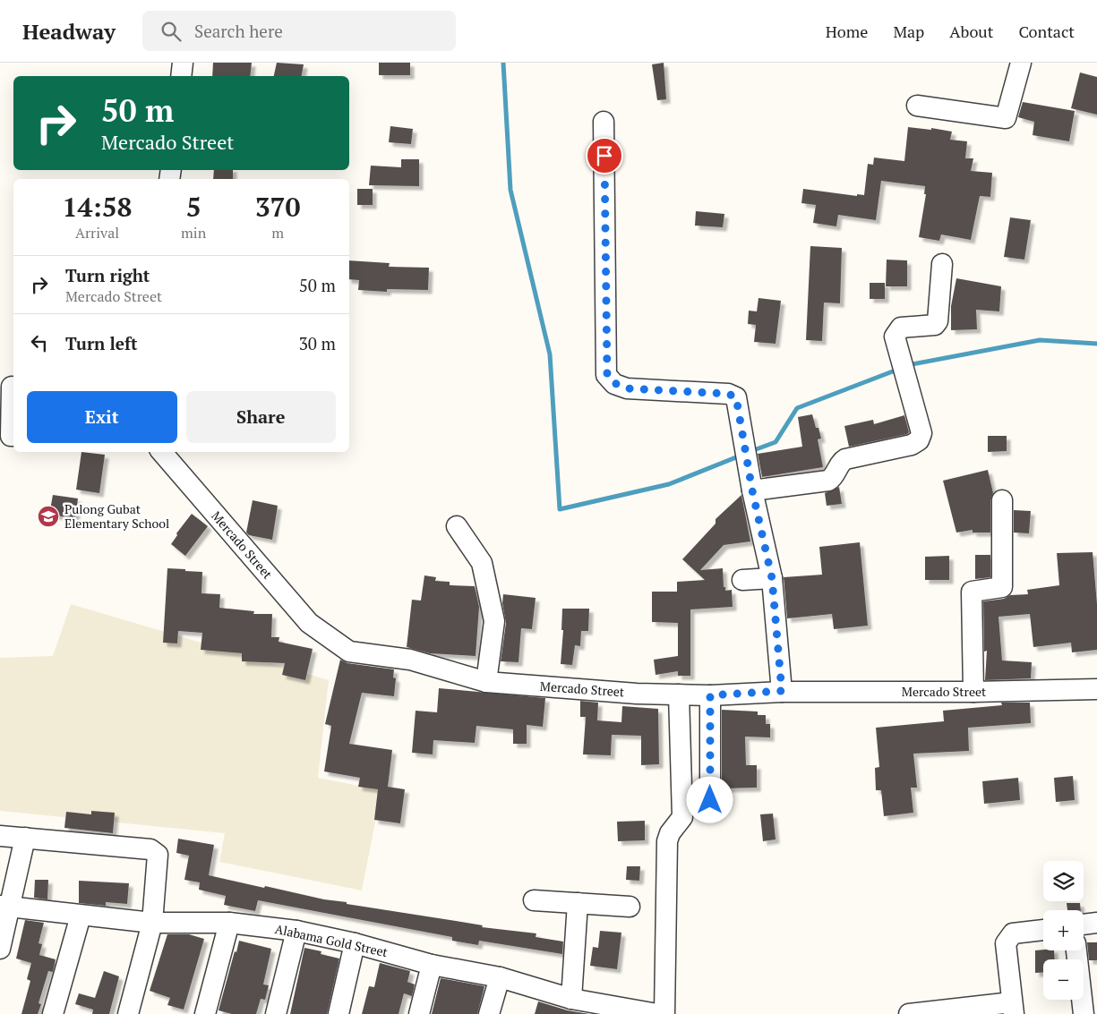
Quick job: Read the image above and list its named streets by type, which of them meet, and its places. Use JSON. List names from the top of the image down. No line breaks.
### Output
{"streets":{"street":["Mercado Street","Alabama Gold Street"]},"places":{"school or university":["Pulong Gubat Elementary School"]},"page":{"header":"Headway","search":"Search here","nav":["Home","Map","About","Contact"],"turn":["50 m","Mercado Street"],"eta":["14:58","Arrival","5","min","370","m"],"list":[{"name":"Turn right","note":"Mercado Street","value":"50 m"},{"name":"Turn left","value":"30 m"}],"buttons":["Exit","Share"],"map_buttons":["+","−"]}}
